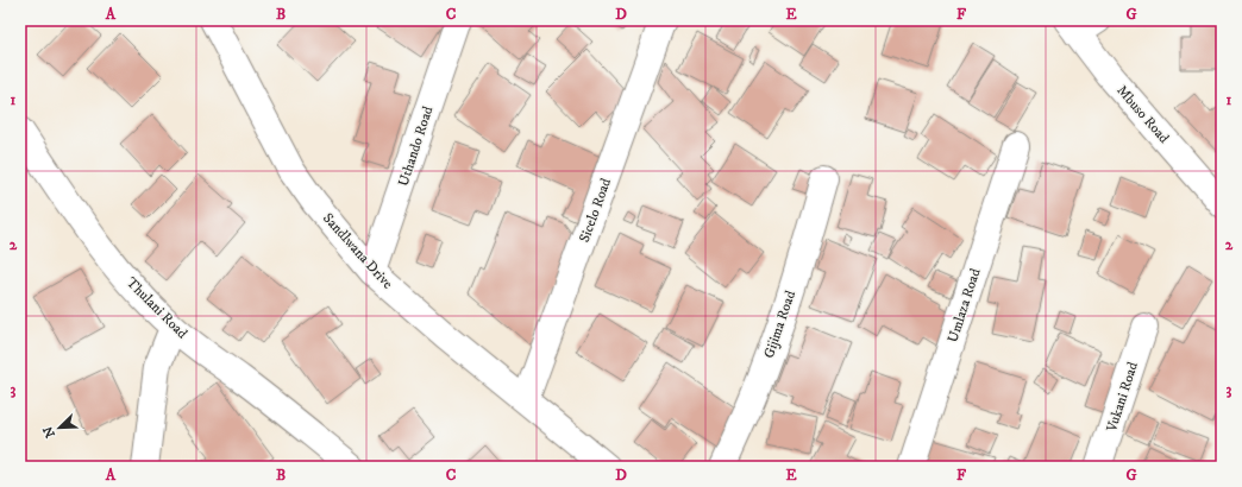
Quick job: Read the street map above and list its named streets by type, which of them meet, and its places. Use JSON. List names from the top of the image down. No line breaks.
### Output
{"streets":{"street":["Mbuso Road","Uthando Road","Sicelo Road","Sandlwana Drive","Umlaza Road","Thulani Road","Gijima Road","Vukani Road"]},"crossings":[["Uthando Road","Sandlwana Drive"],["Sicelo Road","Sandlwana Drive"]],"north":"bottom left","grid":{"columns":["A","B","C","D","E","F","G"],"rows":["1","2","3"]}}
